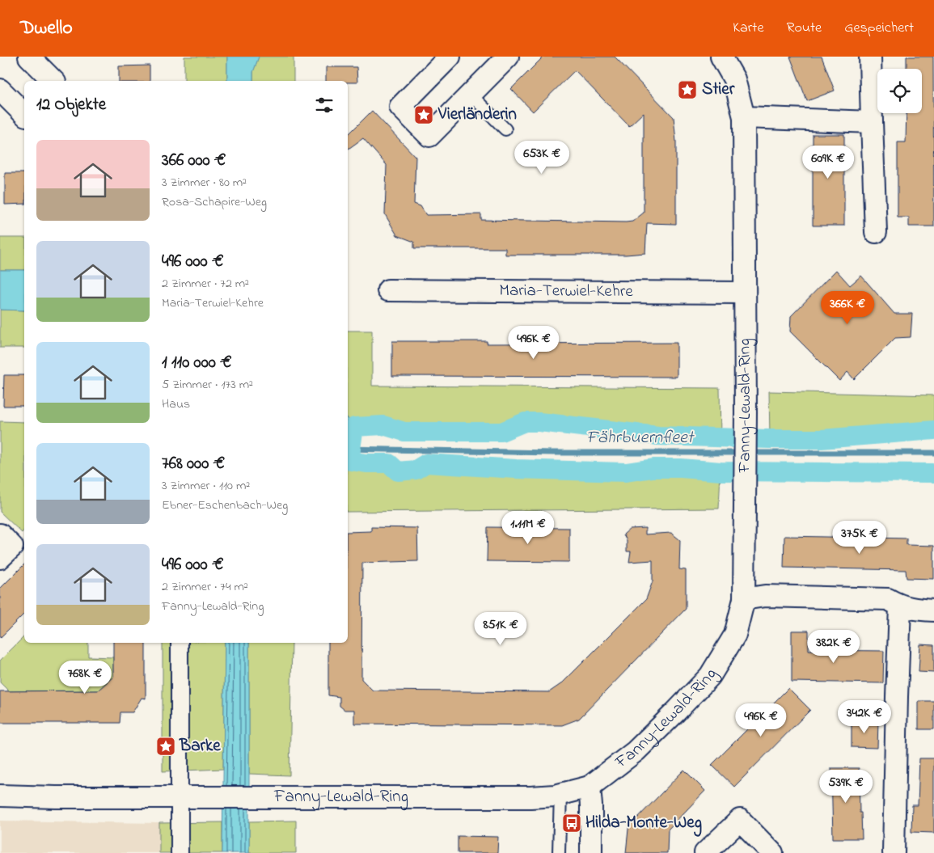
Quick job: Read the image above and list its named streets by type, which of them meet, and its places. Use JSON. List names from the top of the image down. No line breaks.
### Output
{"streets":{"street":["Maria-Terwiel-Kehre","Fanny-Lewald-Ring"]},"crossings":[["Maria-Terwiel-Kehre","Fanny-Lewald-Ring"]],"water":["Fährbuernfleet"],"places":{"place":["Stier","Vierländerin","Barke"],"bus stop":["Hilda-Monte-Weg"]},"page":{"header":"Dwello","nav":["Karte","Route","Gespeichert"],"heading":"12 Objekte","list":[{"name":"366 000 €","note":"3 Zimmer · 80 m² · Rosa-Schapire-Weg"},{"name":"496 000 €","note":"2 Zimmer · 72 m² · Maria-Terwiel-Kehre"},{"name":"1 110 000 €","note":"5 Zimmer · 173 m² · Haus"},{"name":"768 000 €","note":"3 Zimmer · 110 m² · Ebner-Eschenbach-Weg"},{"name":"496 000 €","note":"2 Zimmer · 74 m² · Fanny-Lewald-Ring"}],"price":["653K €","609K €","366K €","496K €","1.11M €","375K €","851K €","382K €","768K €","342K €","496K €","539K €"]}}
